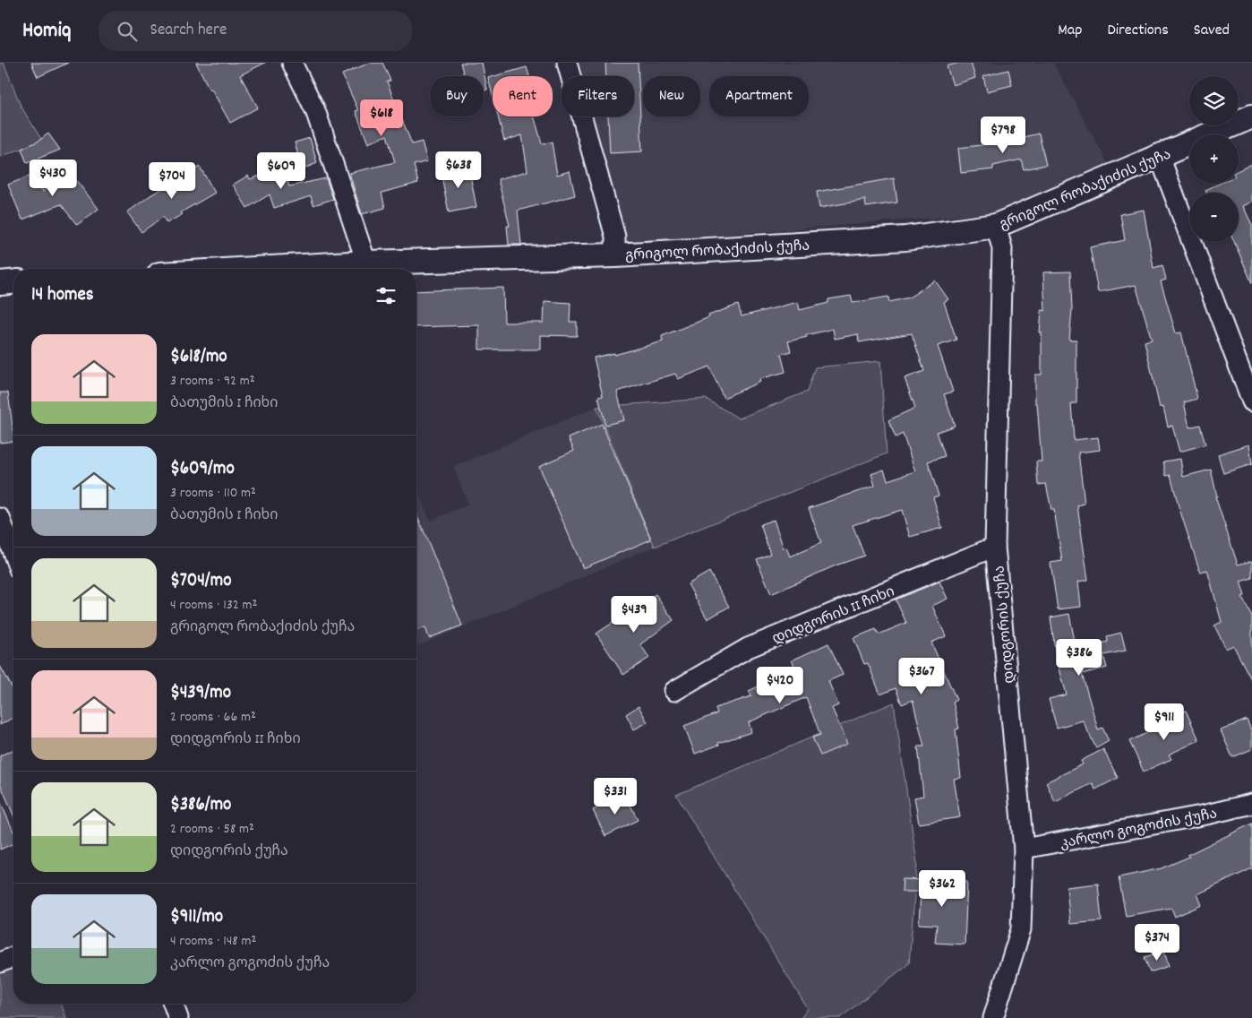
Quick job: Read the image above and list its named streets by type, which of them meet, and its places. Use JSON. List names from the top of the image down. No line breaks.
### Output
{"streets":{"street":["გრიგოლ რობაქიძის ქუჩა","დიდგორის II ჩიხი","დიდგორის ქუჩა","კარლო გოგოძის ქუჩა"]},"crossings":[["გრიგოლ რობაქიძის ქუჩა","დიდგორის ქუჩა"],["დიდგორის II ჩიხი","დიდგორის ქუჩა"],["დიდგორის ქუჩა","კარლო გოგოძის ქუჩა"]],"page":{"header":"Homiq","search":"Search here","nav":["Map","Directions","Saved"],"map_buttons":["+","−"],"chip":["Buy","Rent","Filters","New","Apartment"],"price":["$618","$798","$638","$609","$430","$704","$439","$386","$367","$420","$911","$331","$362","$374"],"heading":"14 homes","list":[{"name":"$618/mo","note":"3 rooms · 92 m² · ბათუმის I ჩიხი"},{"name":"$609/mo","note":"3 rooms · 110 m² · ბათუმის I ჩიხი"},{"name":"$704/mo","note":"4 rooms · 132 m² · გრიგოლ რობაქიძის ქუჩა"},{"name":"$439/mo","note":"2 rooms · 66 m² · დიდგორის II ჩიხი"},{"name":"$386/mo","note":"2 rooms · 58 m² · დიდგორის ქუჩა"},{"name":"$911/mo","note":"4 rooms · 148 m² · კარლო გოგოძის ქუჩა"}]}}
